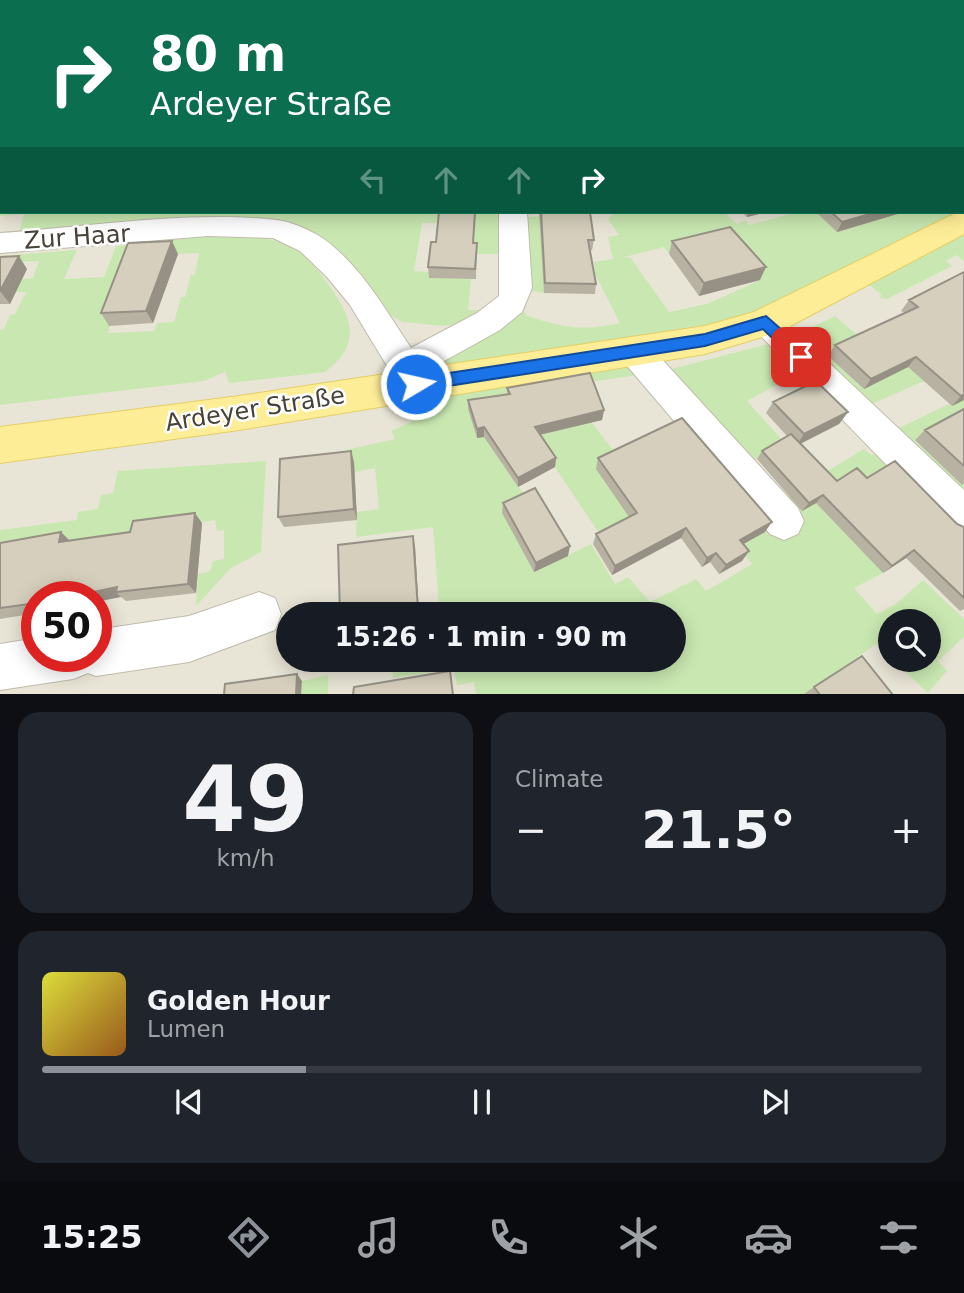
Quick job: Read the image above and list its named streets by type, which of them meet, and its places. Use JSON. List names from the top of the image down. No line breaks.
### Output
{"streets":{"main road":["Ardeyer Straße"],"street":["Zur Haar"]},"crossings":[["Zur Haar","Ardeyer Straße"]],"page":{"turn":["80 m","Ardeyer Straße"],"limit":"50","trip":"15:26 · 1 min · 90 m","tile":[["49","km/h"],"Climate"],"heat":["−","21.5°","+"],"song":["Golden Hour","Lumen"],"tabs":"15:25"}}
